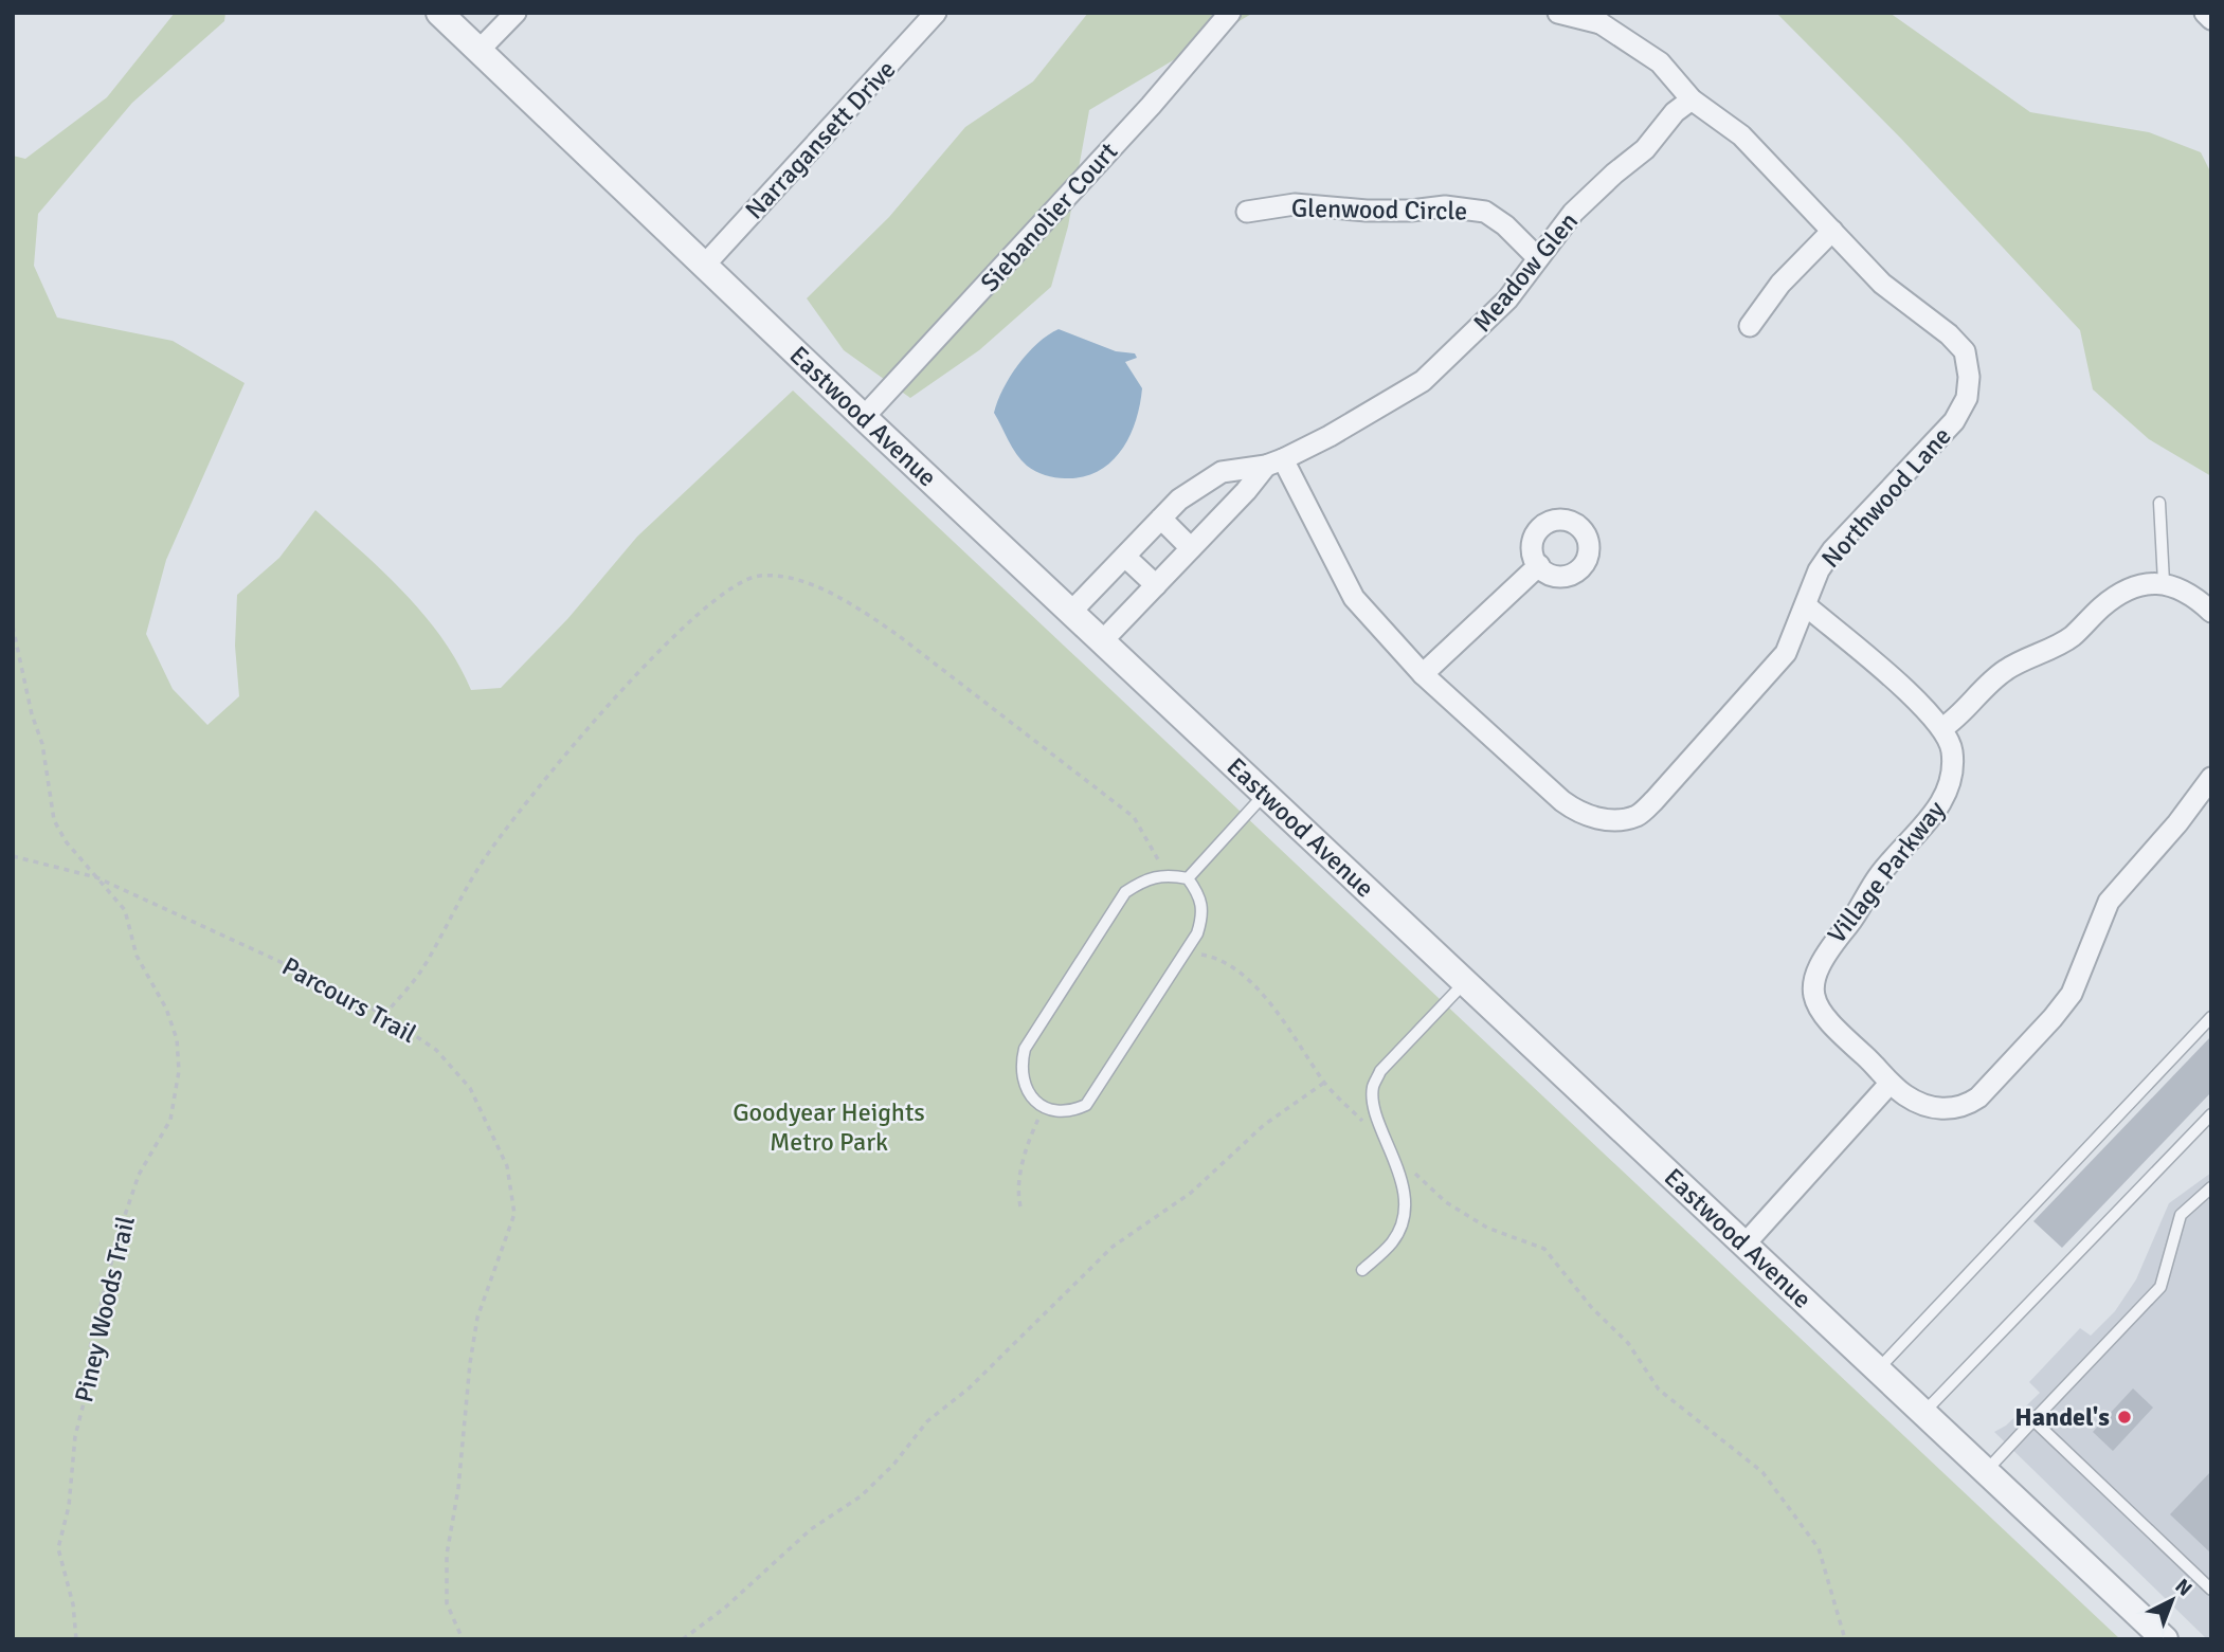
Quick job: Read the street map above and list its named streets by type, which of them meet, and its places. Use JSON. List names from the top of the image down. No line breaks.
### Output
{"streets":{"street":["Narragansett Drive","Glenwood Circle","Siebanolier Court","Meadow Glen","Eastwood Avenue","Northwood Lane","Village Parkway"],"path":["Parcours Trail","Piney Woods Trail"]},"crossings":[["Narragansett Drive","Eastwood Avenue"],["Glenwood Circle","Meadow Glen"],["Siebanolier Court","Eastwood Avenue"],["Meadow Glen","Eastwood Avenue"],["Meadow Glen","Northwood Lane"],["Parcours Trail","Piney Woods Trail"]],"parks":["Goodyear Heights Metro Park"],"places":["Handel's"],"north":"top right"}
